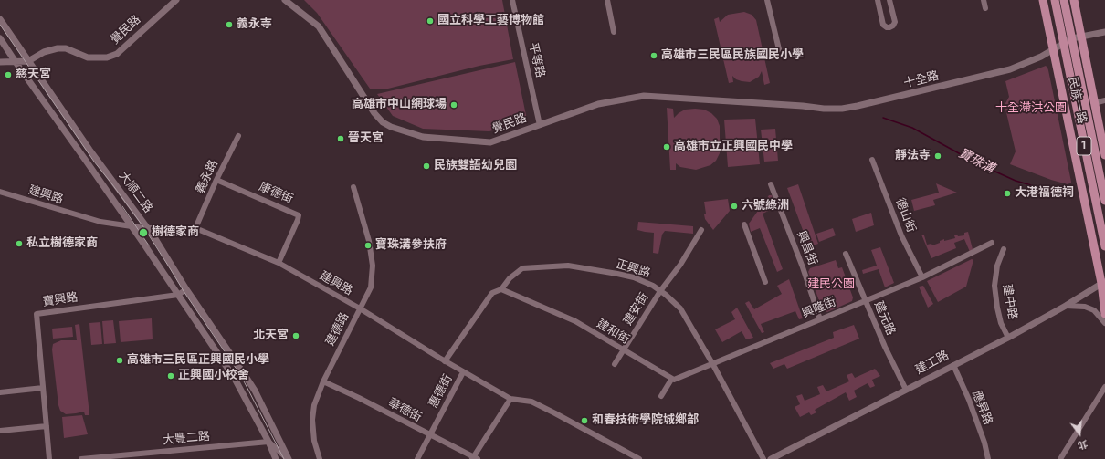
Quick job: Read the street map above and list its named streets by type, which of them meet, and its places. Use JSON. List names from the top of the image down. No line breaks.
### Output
{"streets":{"main road":["民族一路","1"],"street":["覺民路","平等路","十全路","義永路","大順二路","康德街","建興路","德山街","興昌街","正興路","寶興路","建中路","興隆街","建安街","建元路","建德路","建和街","建工路","惠德街","應昇路","華德街","大豐二路"]},"crossings":[["覺民路","平等路"],["覺民路","十全路"],["覺民路","大順二路"],["十全路","民族一路"],["民族一路","建工路"],["義永路","康德街"],["義永路","建興路"],["大順二路","建興路"],["大順二路","寶興路"],["大順二路","大豐二路"],["康德街","建興路"],["建興路","正興路"],["建興路","建德路"],["建興路","惠德街"],["德山街","興隆街"],["興昌街","興隆街"],["正興路","興隆街"],["正興路","建安街"],["正興路","建和街"],["建中路","建工路"],["興隆街","建元路"],["建安街","建和街"],["建元路","建工路"],["建德路","華德街"],["建工路","應昇路"],["惠德街","華德街"]],"water":["寶珠溝"],"parks":["十全滯洪公園","建民公園"],"places":["國立科學工藝博物館","義永寺","高雄市三民區民族國民小學","慈天宮","高雄市中山網球場","晉天宮","高雄市立正興國民中學","靜法寺","民族雙語幼兒園","大港福德祠","六號綠洲","樹德家商","私立樹德家商","寶珠溝參扶府","北天宮","高雄市三民區正興國民小學","正興國小校舍","和春技術學院城鄉部"],"north":"bottom"}
